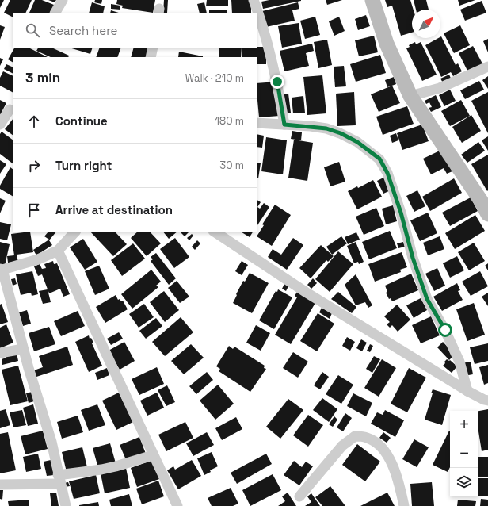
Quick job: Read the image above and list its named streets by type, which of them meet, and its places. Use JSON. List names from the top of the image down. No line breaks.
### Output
{"north":"top right","page":{"search":"Search here","heading":["3 min","Walk · 210 m"],"list":[["Continue","180 m"],["Turn right","30 m"],"Arrive at destination"],"map_buttons":["+","−"]}}
